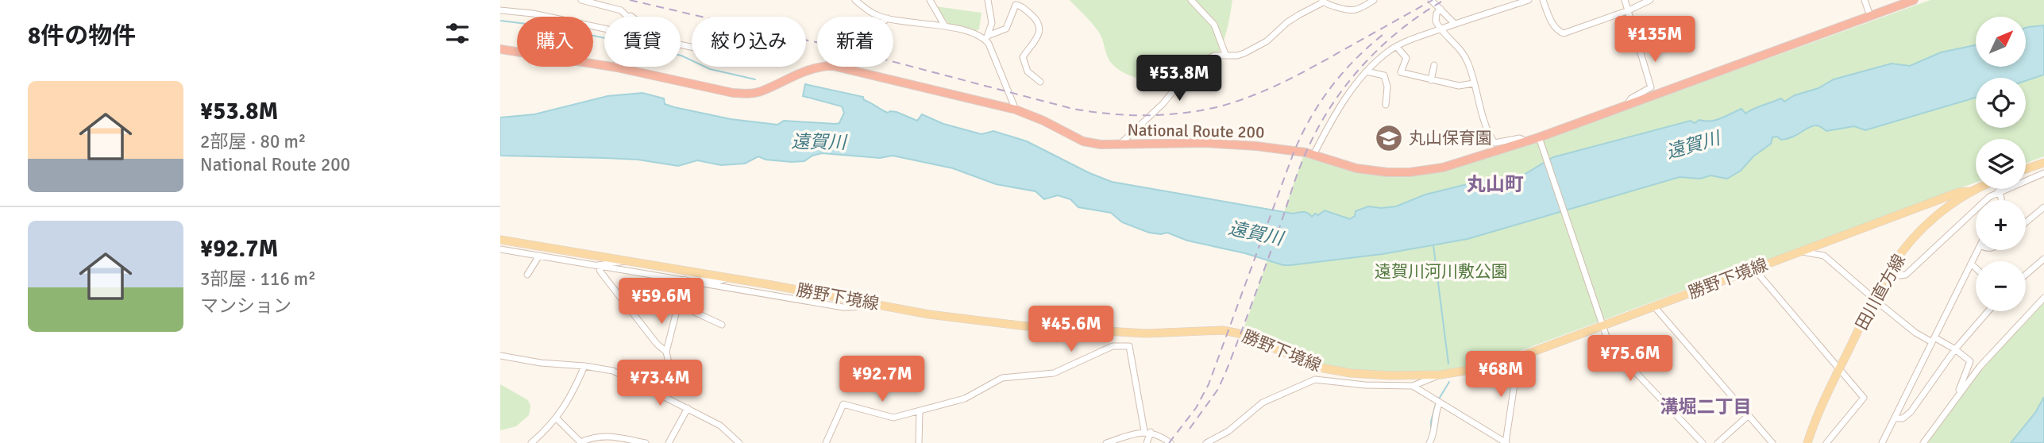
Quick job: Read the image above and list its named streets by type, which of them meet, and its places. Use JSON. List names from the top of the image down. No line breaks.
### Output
{"streets":{"highway":["National Route 200"],"main road":["勝野下境線","田川直方線"]},"crossings":[["勝野下境線","田川直方線"]],"districts":["丸山町","溝堀二丁目"],"water":["遠賀川"],"parks":["遠賀川河川敷公園"],"places":{"school or university":["丸山保育園"]},"north":"top right","page":{"heading":"8件の物件","price":["¥135M","¥53.8M","¥59.6M","¥45.6M","¥75.6M","¥68M","¥92.7M","¥73.4M"],"map_buttons":["+","−"],"chip":["購入","賃貸","絞り込み","新着"],"list":[{"name":"¥53.8M","note":"2部屋 · 80 m² · National Route 200"},{"name":"¥92.7M","note":"3部屋 · 116 m² · マンション"}]}}
